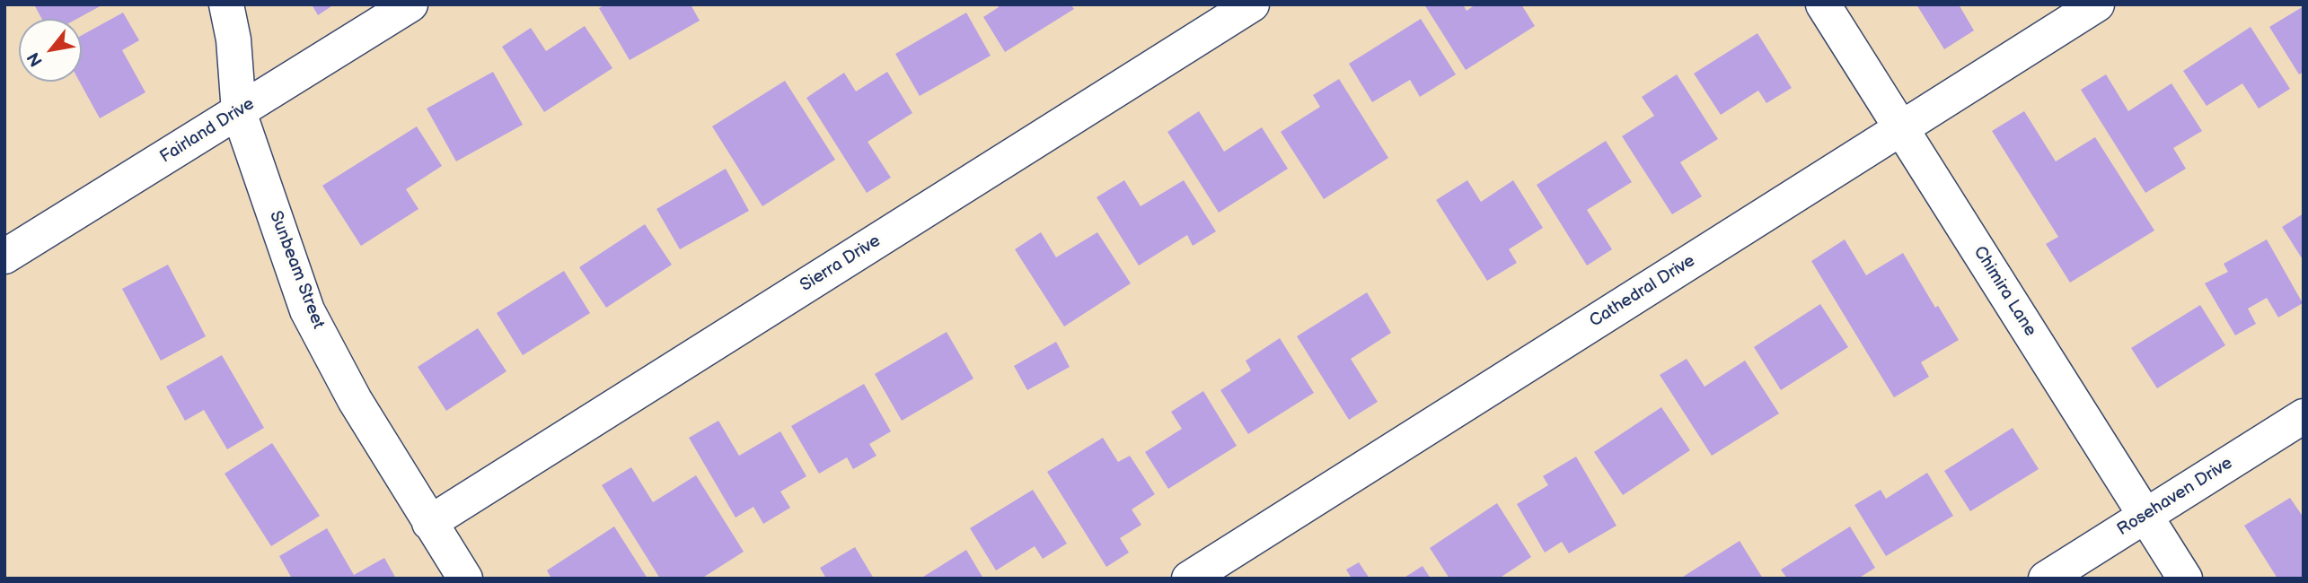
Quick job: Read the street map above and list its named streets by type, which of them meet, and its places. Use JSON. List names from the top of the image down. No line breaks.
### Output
{"streets":{"street":["Fairland Drive","Sierra Drive","Sunbeam Street","Cathedral Drive","Chimira Lane","Rosehaven Drive"]},"crossings":[["Fairland Drive","Sunbeam Street"],["Sierra Drive","Sunbeam Street"],["Cathedral Drive","Chimira Lane"],["Chimira Lane","Rosehaven Drive"]],"north":"bottom left"}
